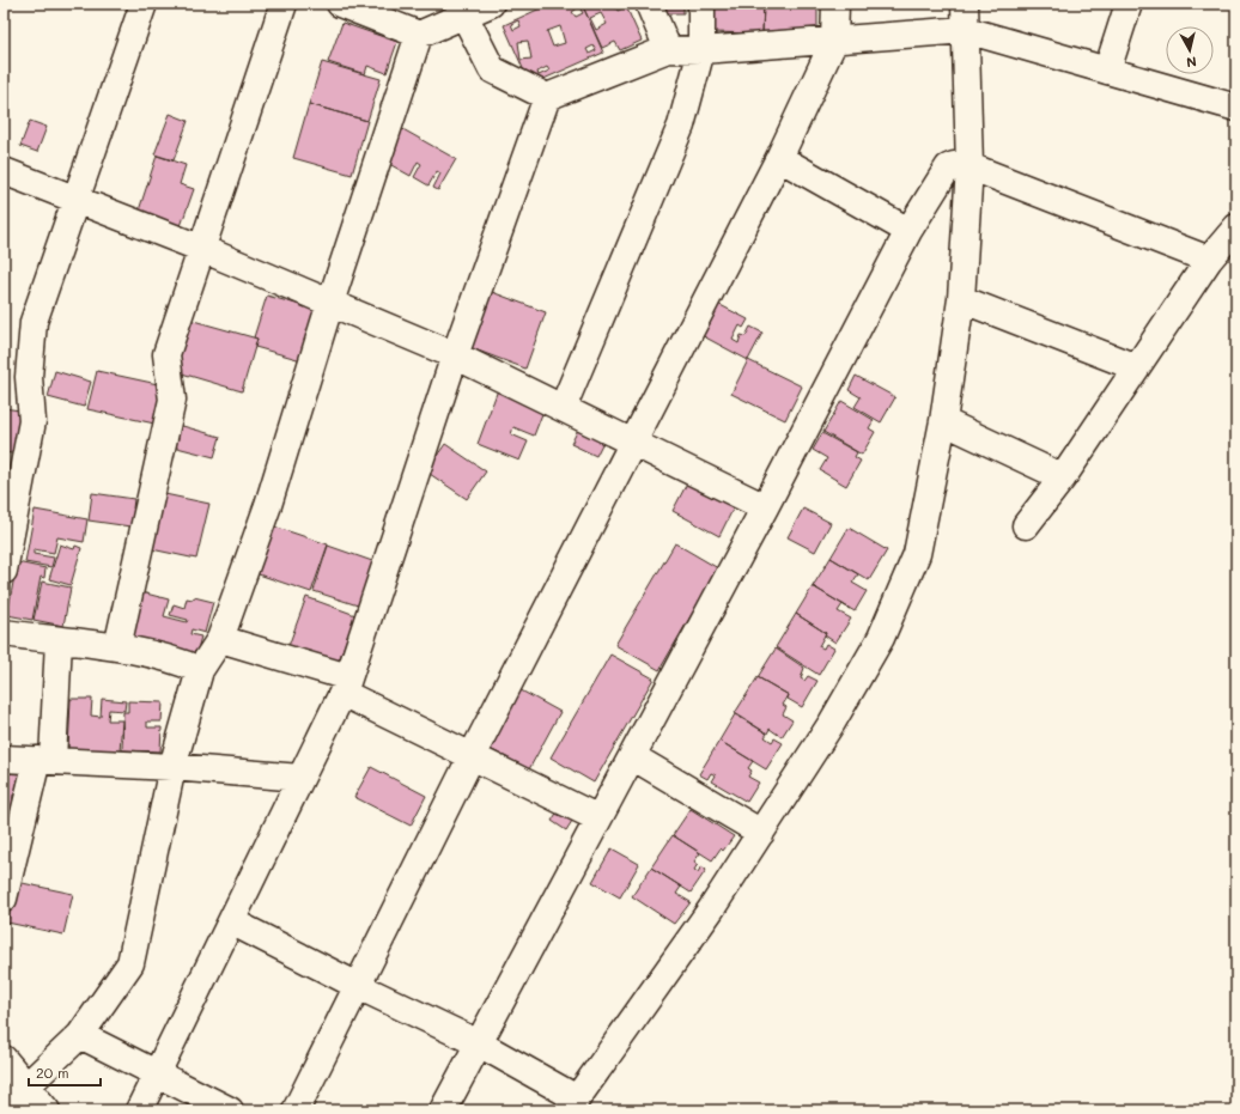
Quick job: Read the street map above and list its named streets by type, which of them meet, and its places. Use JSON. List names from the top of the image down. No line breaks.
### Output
{"scale_bar":"20 m","north":"bottom"}
